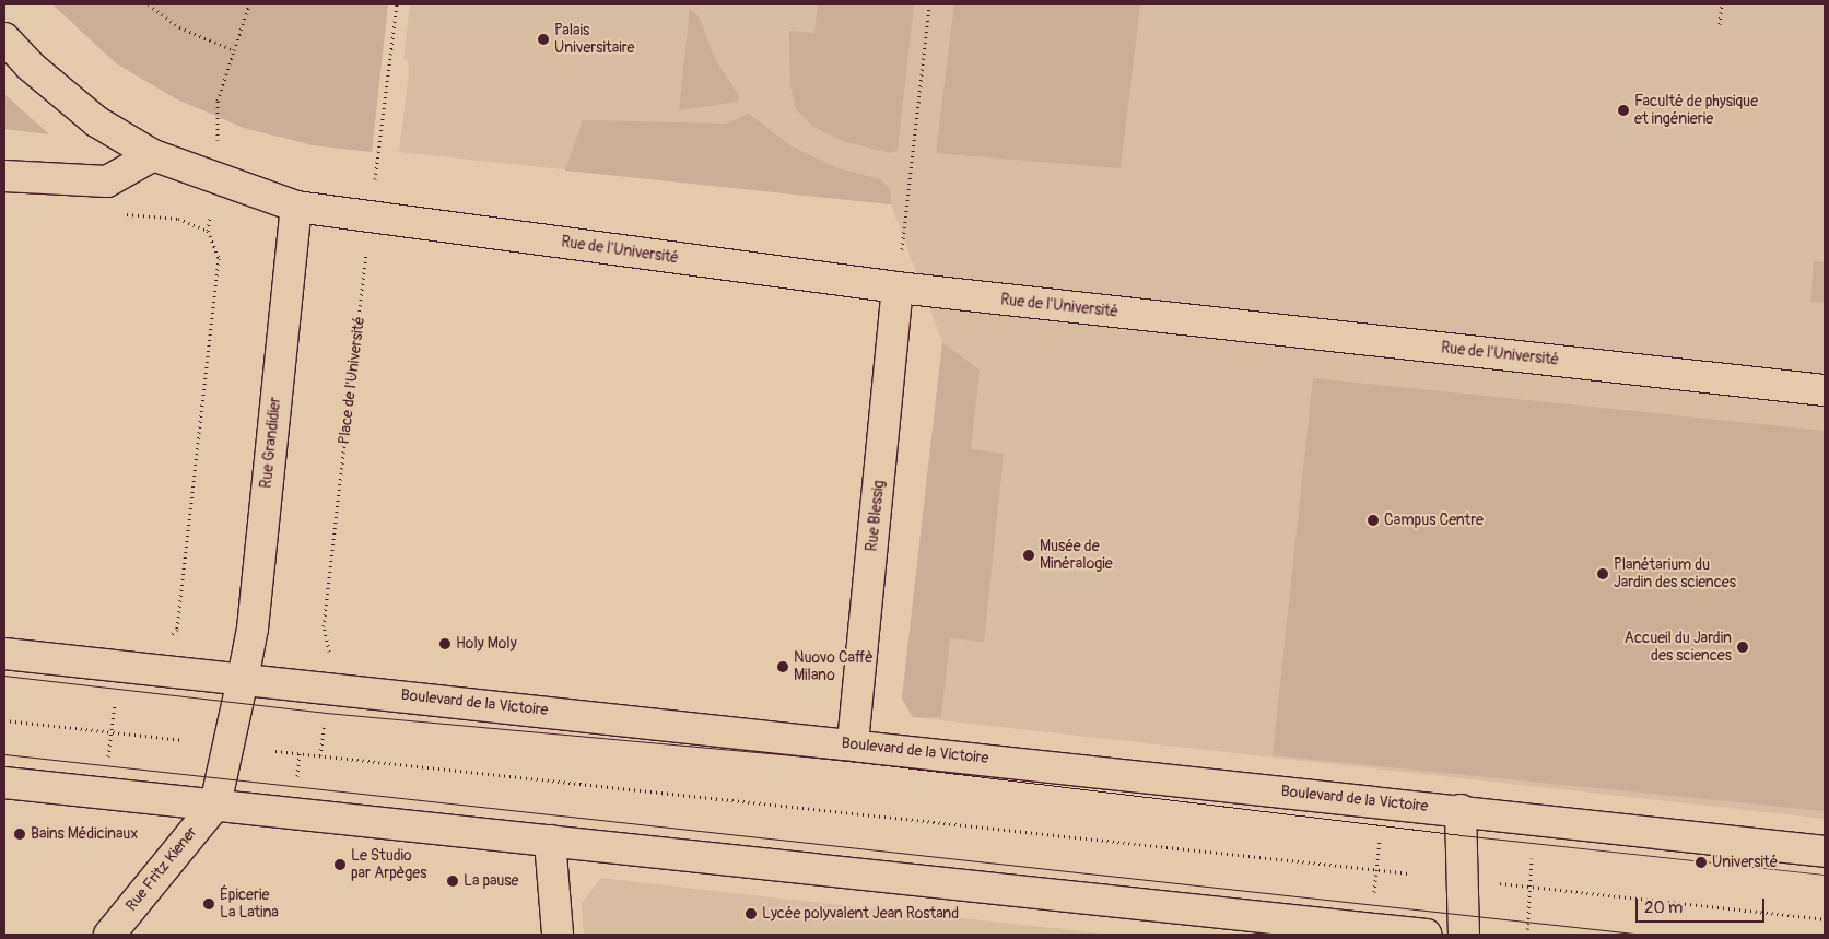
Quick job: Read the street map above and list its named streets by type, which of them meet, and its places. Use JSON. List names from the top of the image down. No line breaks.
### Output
{"streets":{"street":["Rue de l'Université","Rue Grandidier","Rue Blessig","Boulevard de la Victoire","Rue Fritz Kiener"],"path":["Place de l'Université"]},"crossings":[["Rue de l'Université","Place de l'Université"],["Rue de l'Université","Rue Grandidier"],["Rue de l'Université","Rue Blessig"],["Place de l'Université","Boulevard de la Victoire"],["Rue Grandidier","Boulevard de la Victoire"],["Rue Grandidier","Rue Fritz Kiener"],["Rue Blessig","Boulevard de la Victoire"]],"places":["Palais Universitaire","Faculté de physique et ingénierie","Campus Centre","Musée de Minéralogie","Planétarium du Jardin des sciences","Holy Moly","Accueil du Jardin des sciences","Nuovo Caffè Milano","Bains Médicinaux","Université","Le Studio par Arpèges","La pause","Épicerie La Latina","Lycée polyvalent Jean Rostand"],"scale_bar":"20 m"}
